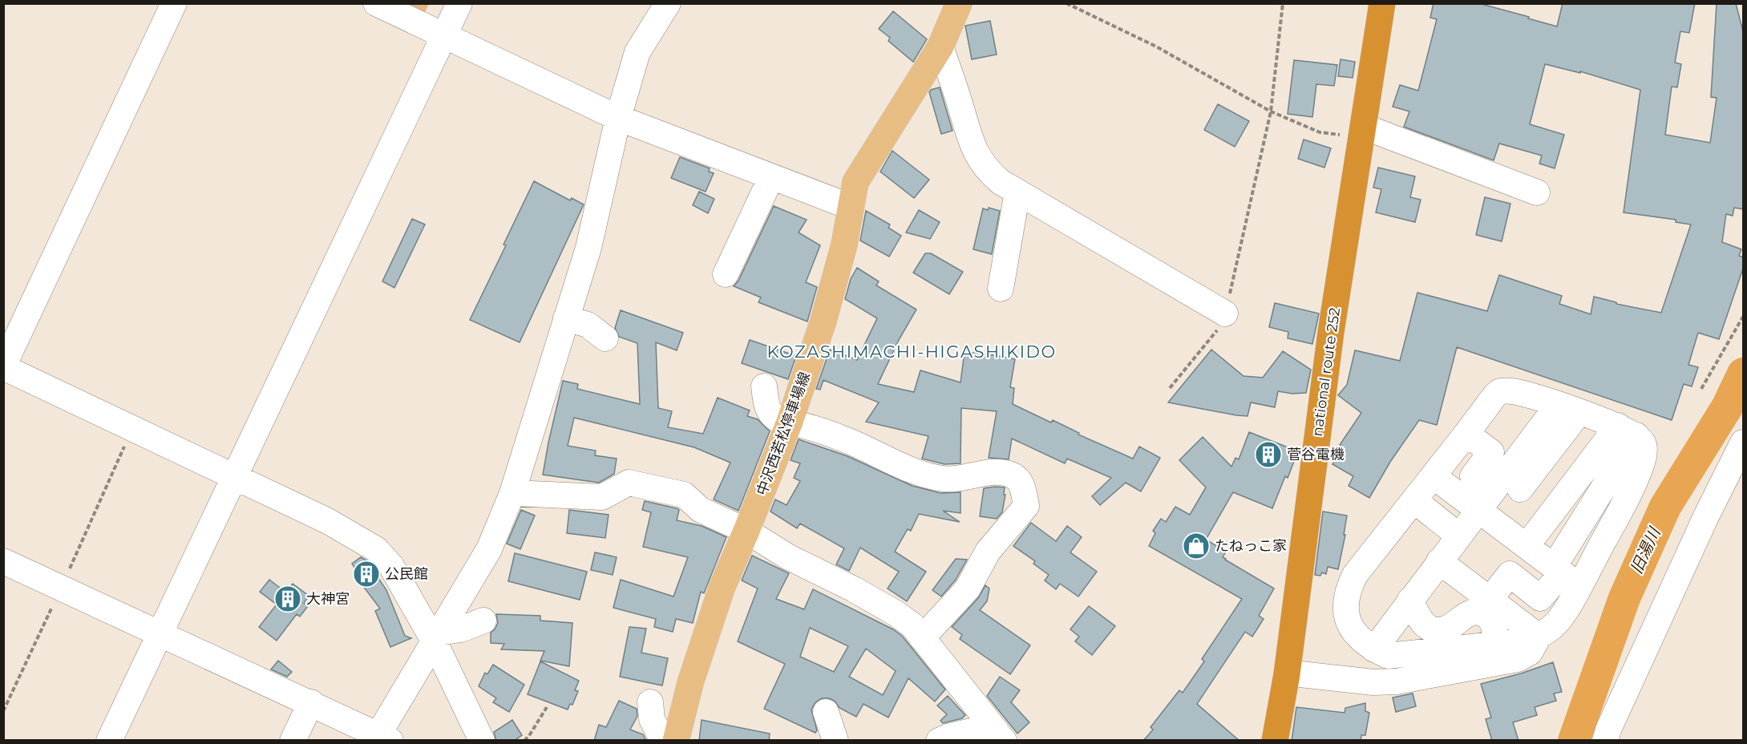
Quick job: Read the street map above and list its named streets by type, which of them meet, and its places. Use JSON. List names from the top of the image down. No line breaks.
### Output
{"streets":{"highway":["national route 252"],"main road":["中沢西若松停車場線"]},"districts":["KOZASHIMACHI-HIGASHIKIDO"],"water":["旧湯川"],"places":{"building":["菅谷電機","公民館","大神宮"],"shop":["たねっこ家"]}}
